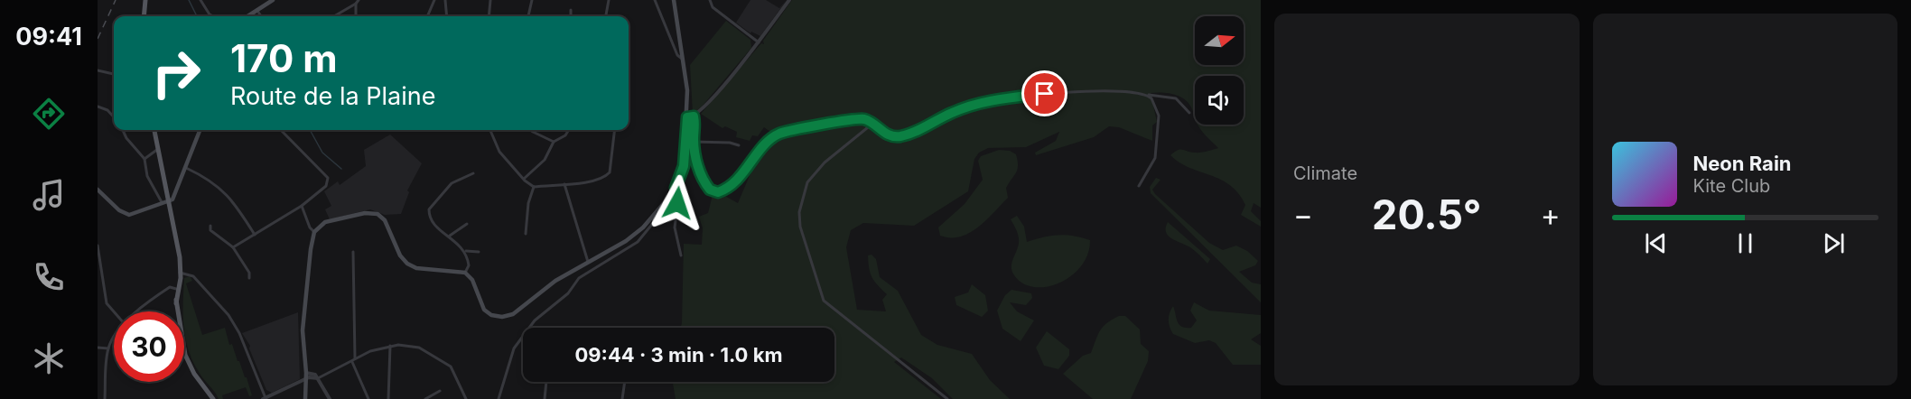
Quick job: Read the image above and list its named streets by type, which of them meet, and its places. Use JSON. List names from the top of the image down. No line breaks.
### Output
{"north":"right","page":{"tabs":"09:41","tile":"Climate","turn":["170 m","Route de la Plaine"],"song":["Neon Rain","Kite Club"],"heat":["−","20.5°","+"],"limit":"30","trip":"09:44 · 3 min · 1.0 km"}}
